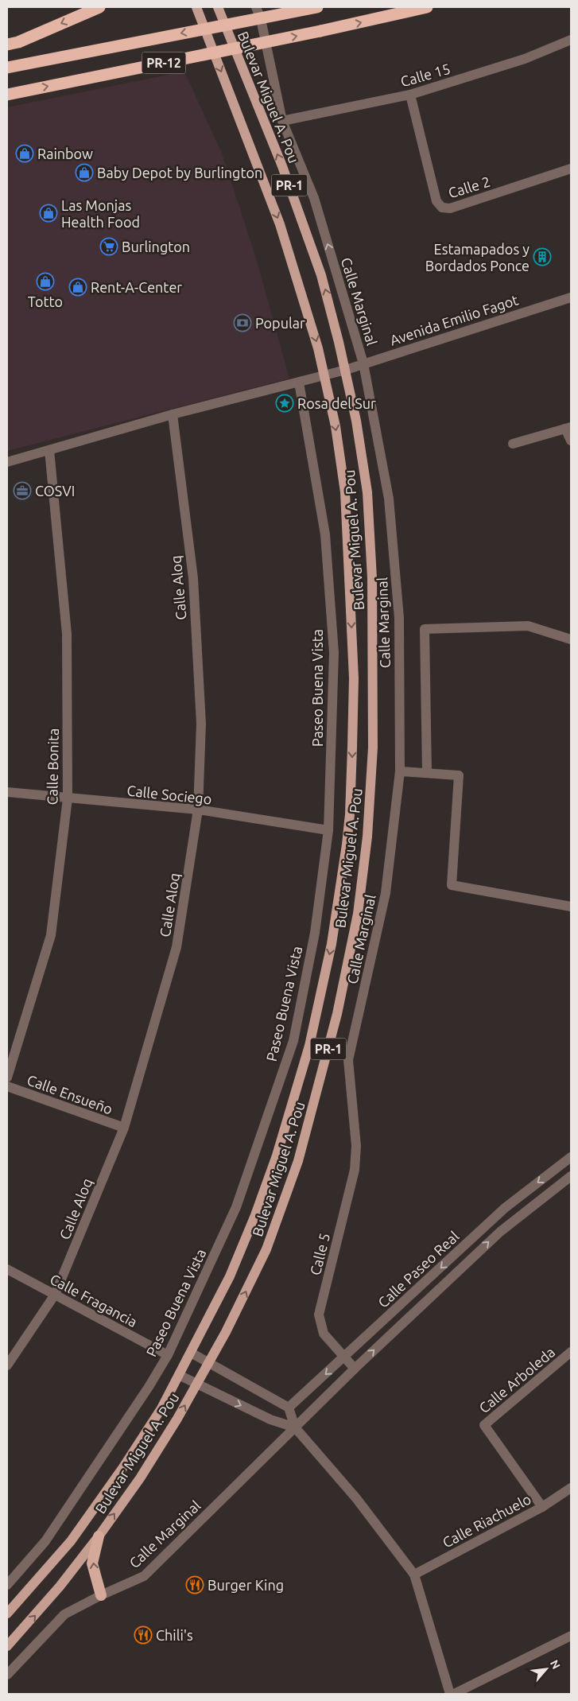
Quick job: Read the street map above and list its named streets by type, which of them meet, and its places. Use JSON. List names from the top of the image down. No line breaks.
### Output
{"streets":{"highway":["PR-12"],"main road":["Bulevar Miguel A. Pou","PR-1"],"street":["Calle 15","Calle 2","Calle Marginal","Avenida Emilio Fagot","Calle Aloq","Paseo Buena Vista","Calle Bonita","Calle Sociego","Calle Ensueño","Calle 5","Calle Paseo Real","Calle Fragancia","Calle Arboleda","Calle Riachuelo"]},"crossings":[["Calle 15","Calle 2"],["Calle 15","Calle Marginal"],["Bulevar Miguel A. Pou","Avenida Emilio Fagot"],["Calle Marginal","Avenida Emilio Fagot"],["Calle Marginal","Calle 5"],["Calle Marginal","Calle Paseo Real"],["Avenida Emilio Fagot","Calle Aloq"],["Avenida Emilio Fagot","Paseo Buena Vista"],["Avenida Emilio Fagot","Calle Bonita"],["Calle Aloq","Calle Sociego"],["Calle Aloq","Calle Ensueño"],["Calle Aloq","Calle Fragancia"],["Paseo Buena Vista","Calle Sociego"],["Paseo Buena Vista","Calle Fragancia"],["Calle Bonita","Calle Sociego"],["Calle 5","Calle Paseo Real"],["Calle Arboleda","Calle Riachuelo"]],"places":{"shop":["Rainbow","Baby Depot by Burlington","Las Monjas Health Food","Totto","Rent-A-Center"],"supermarket":["Burlington"],"building":["Estamapados y Bordados Ponce"],"bank":["Popular"],"place":["Rosa del Sur"],"office":["COSVI"],"restaurant":["Burger King","Chili's"]},"north":"top right"}
